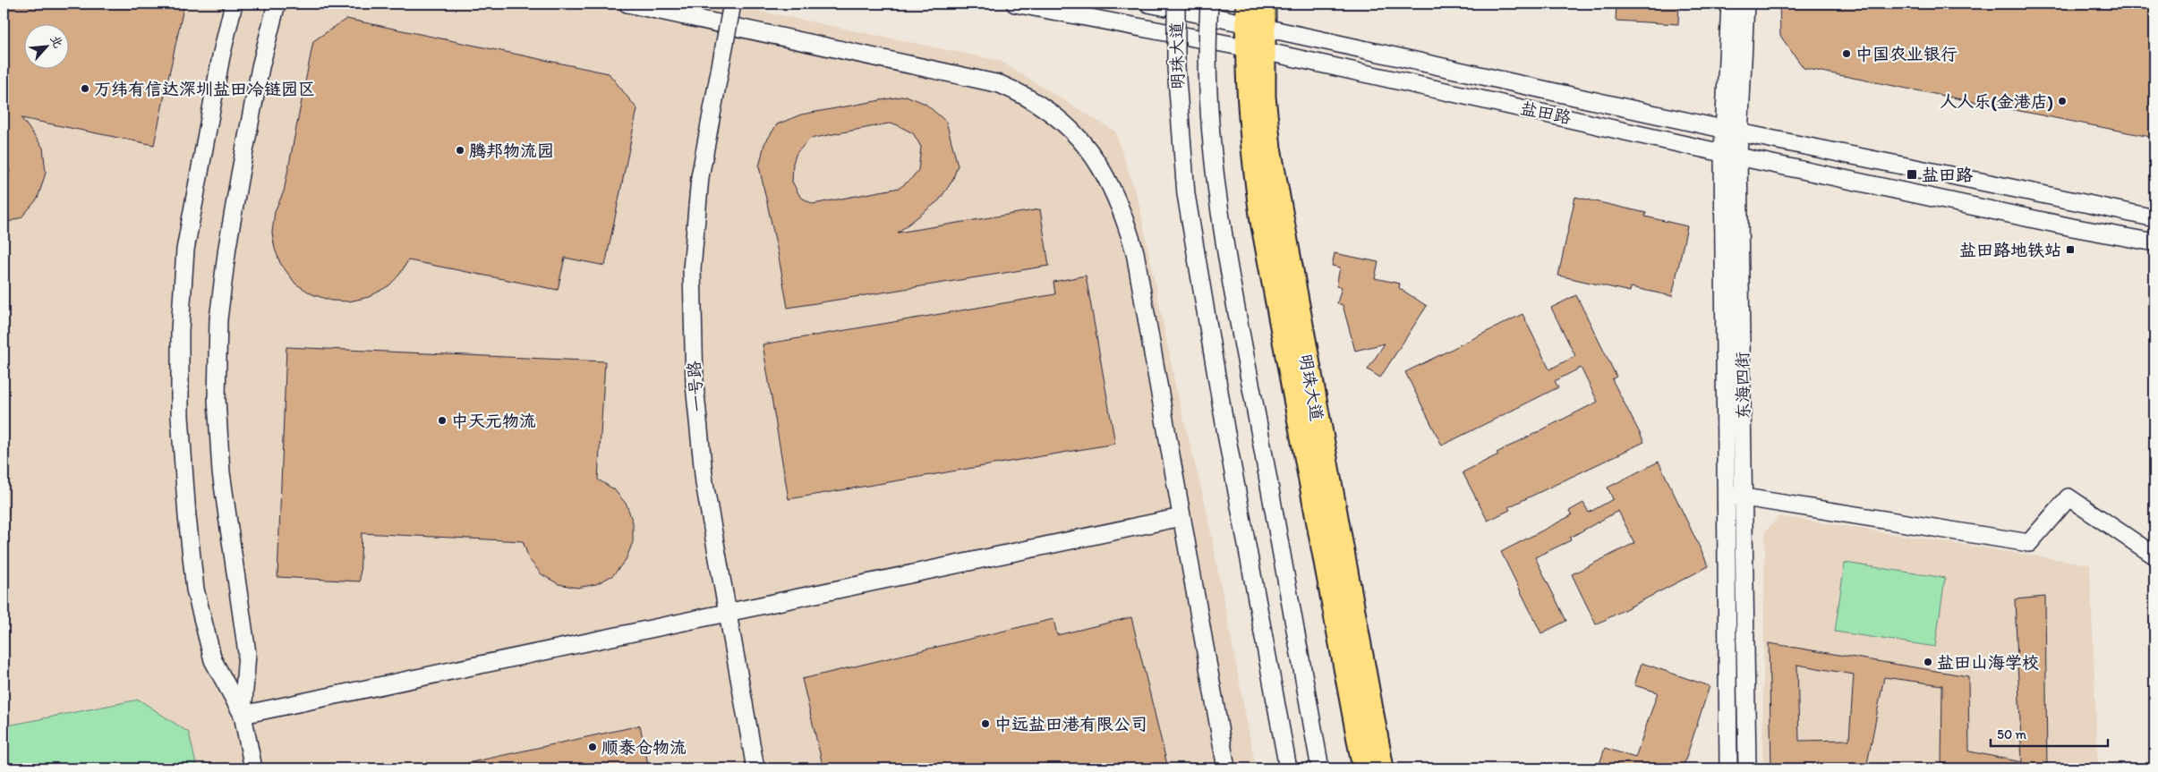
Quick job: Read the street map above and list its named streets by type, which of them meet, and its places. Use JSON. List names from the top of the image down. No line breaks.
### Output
{"streets":{"main road":["明珠大道"],"street":["盐田路","东海四街","一号路"]},"crossings":[["明珠大道","盐田路"],["盐田路","东海四街"]],"places":{"other":["中国农业银行","万纬有信达深圳盐田冷链园区","人人乐(金港店)","腾邦物流园","中天元物流","盐田山海学校","中远盐田港有限公司","顺泰仓物流"],"transit":["盐田路","盐田路地铁站"]},"scale_bar":"50 m","north":"top right"}
